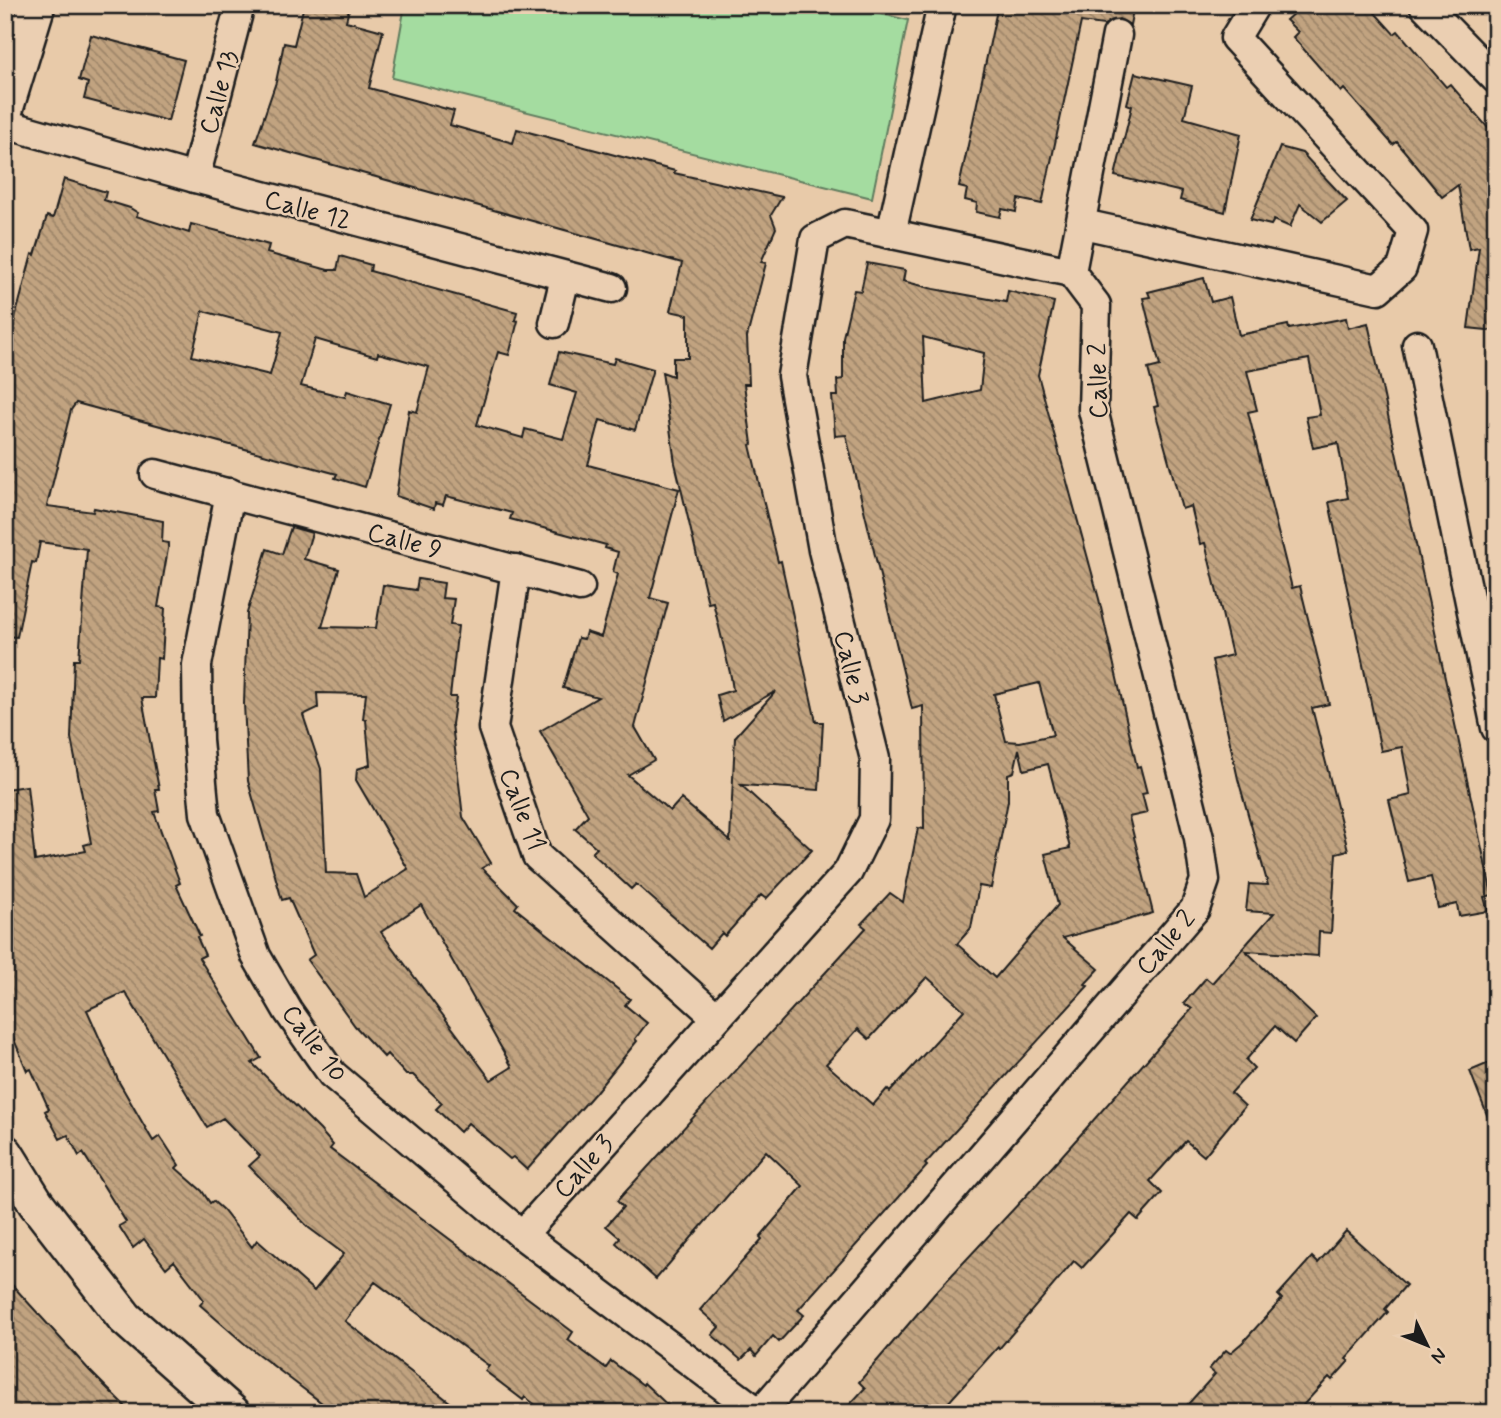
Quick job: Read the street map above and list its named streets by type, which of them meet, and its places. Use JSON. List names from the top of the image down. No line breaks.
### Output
{"streets":{"street":["Calle 13","Calle 12","Calle 2","Calle 9","Calle 3","Calle 11","Calle 10"]},"crossings":[["Calle 13","Calle 12"],["Calle 2","Calle 3"],["Calle 2","Calle 10"],["Calle 9","Calle 11"],["Calle 9","Calle 10"],["Calle 3","Calle 11"],["Calle 3","Calle 10"]],"north":"bottom right"}
